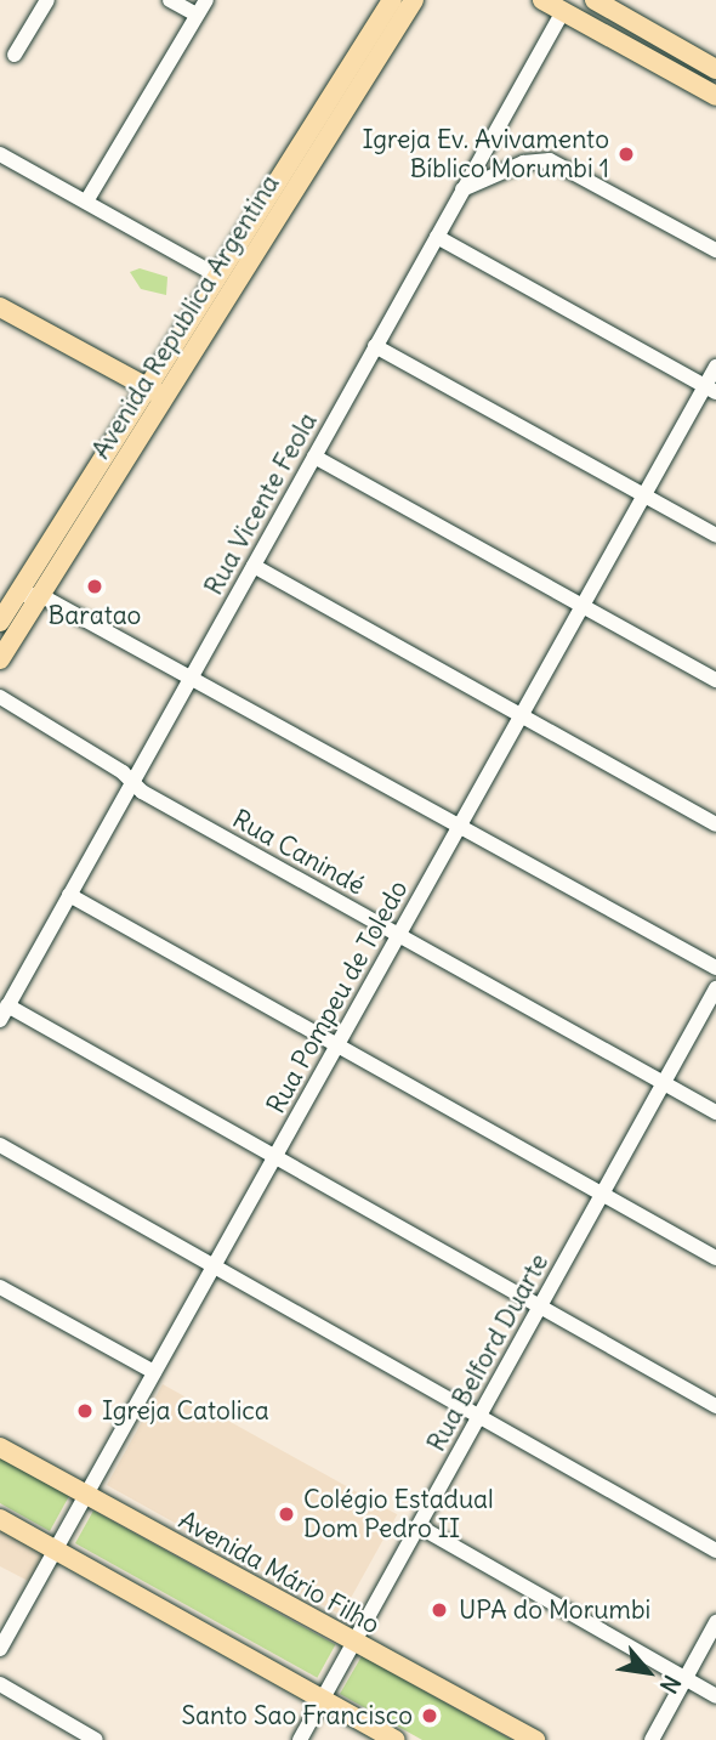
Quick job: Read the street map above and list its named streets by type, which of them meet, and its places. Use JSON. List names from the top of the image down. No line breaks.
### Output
{"streets":{"main road":["Avenida Republica Argentina","Avenida Mário Filho"],"street":["Rua Vicente Feola","Rua Canindé","Rua Pompeu de Toledo","Rua Belford Duarte"]},"crossings":[["Rua Vicente Feola","Rua Canindé"],["Rua Canindé","Rua Pompeu de Toledo"],["Rua Canindé","Rua Belford Duarte"],["Rua Pompeu de Toledo","Avenida Mário Filho"],["Rua Belford Duarte","Avenida Mário Filho"]],"places":["Igreja Ev. Avivamento Bíblico Morumbi 1","Baratao","Igreja Catolica","Colégio Estadual Dom Pedro II","UPA do Morumbi","Santo Sao Francisco"],"north":"bottom right"}
